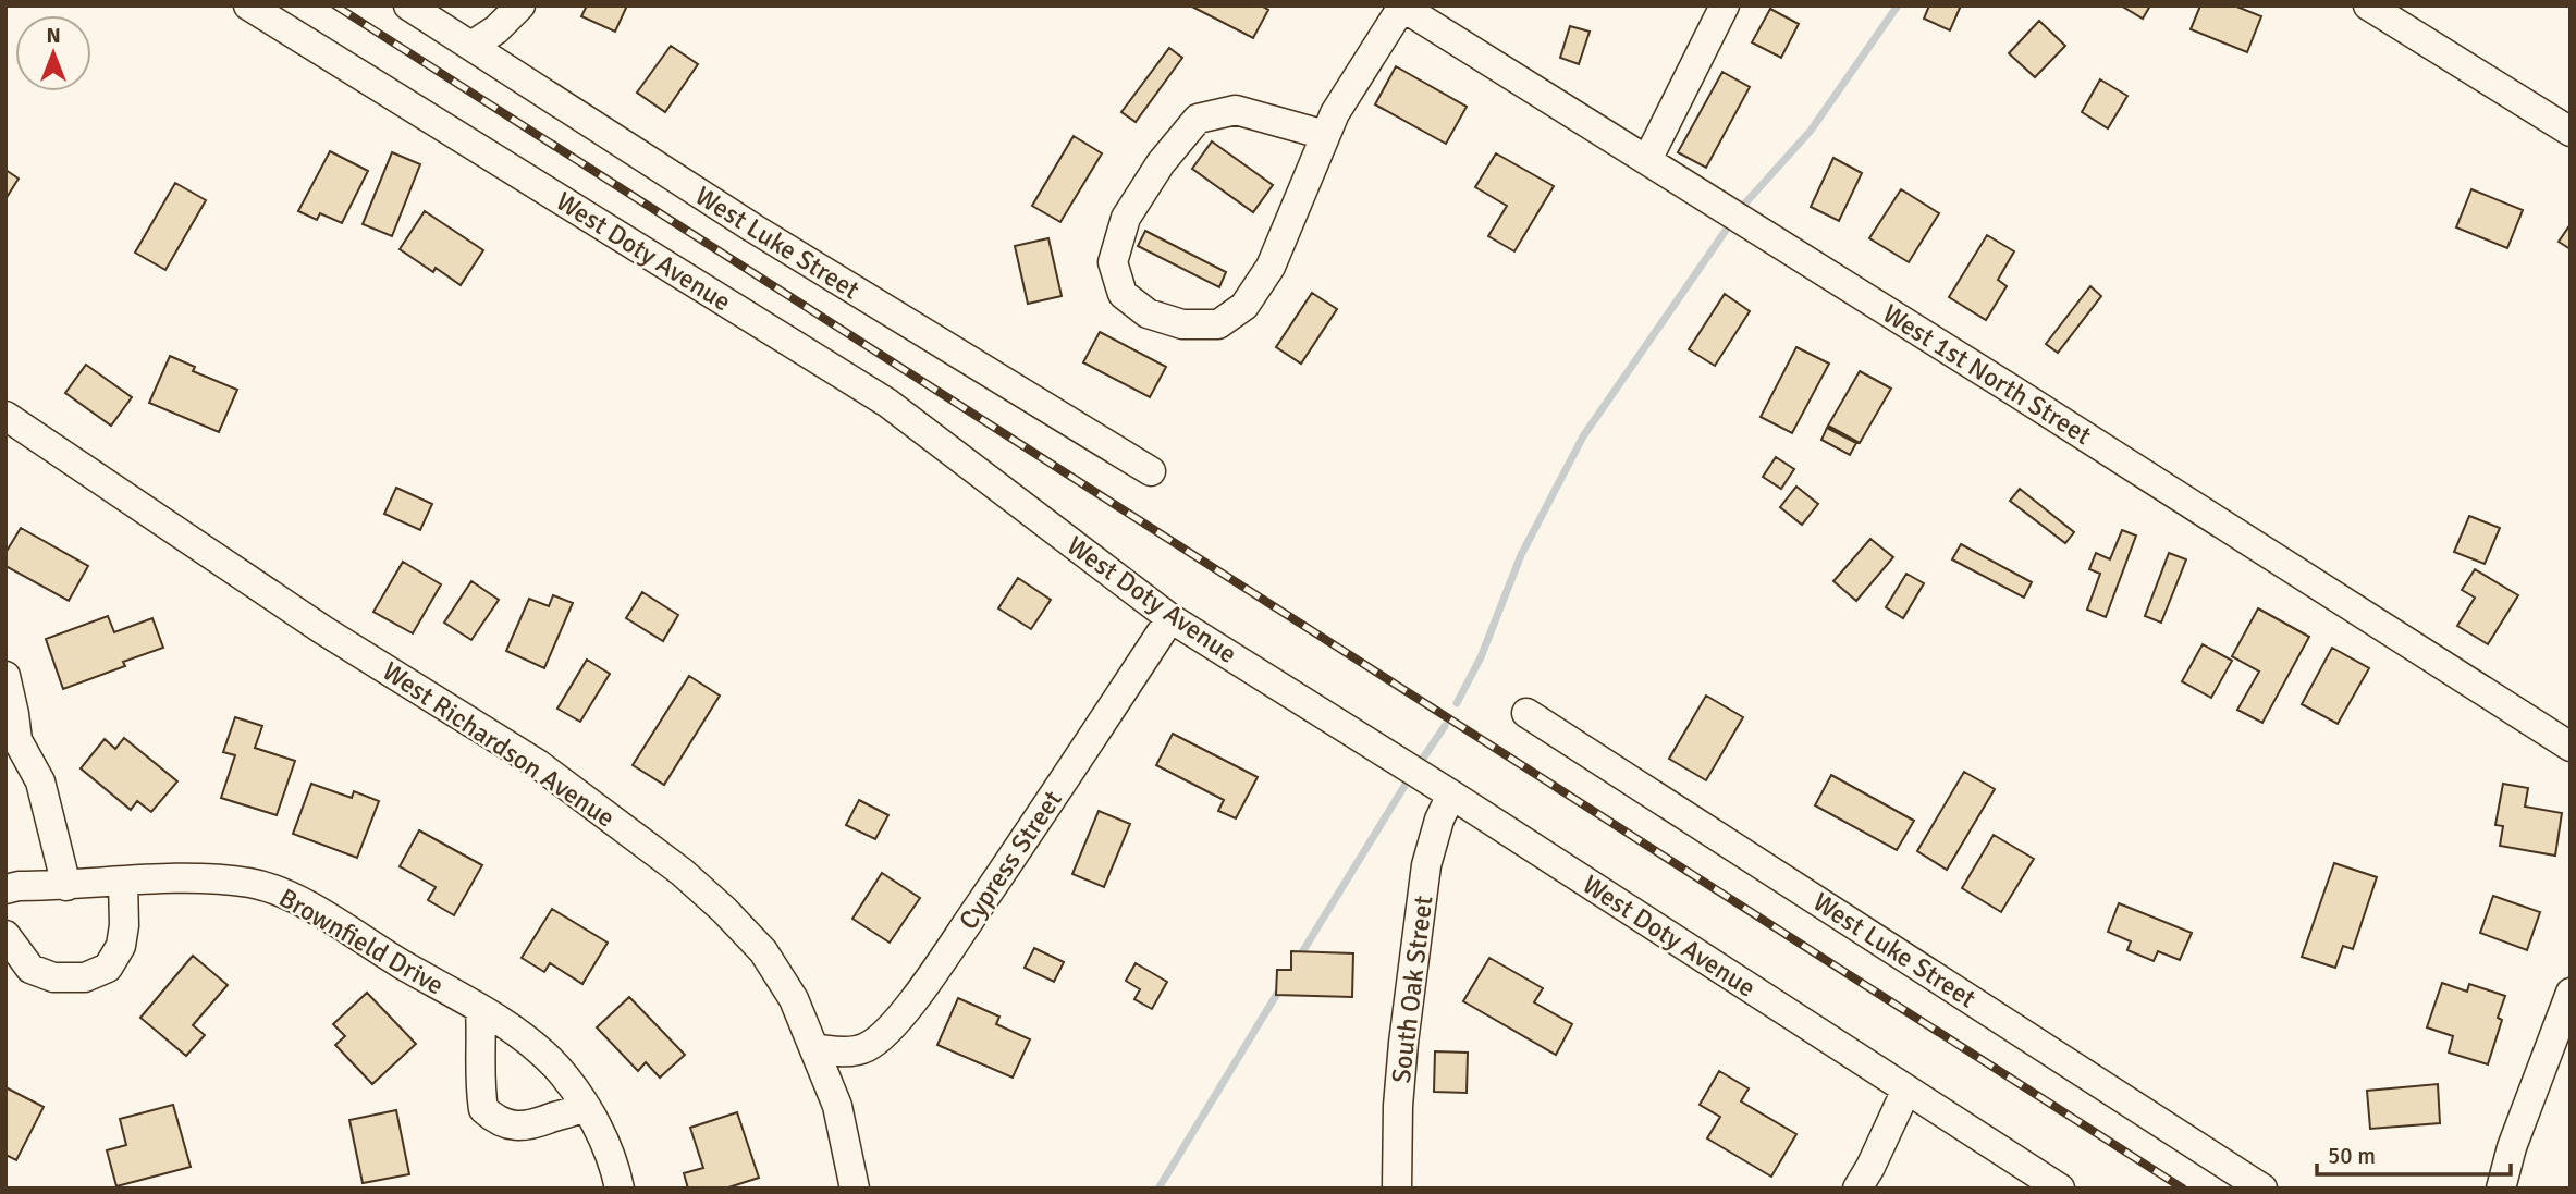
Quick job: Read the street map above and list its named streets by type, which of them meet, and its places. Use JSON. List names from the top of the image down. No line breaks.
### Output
{"streets":{"street":["West Luke Street","West Doty Avenue","West 1st North Street","West Richardson Avenue","Cypress Street","Brownfield Drive","South Oak Street"]},"crossings":[["West Doty Avenue","Cypress Street"],["West Doty Avenue","South Oak Street"],["West Richardson Avenue","Cypress Street"]],"scale_bar":"50 m","north":"top"}
